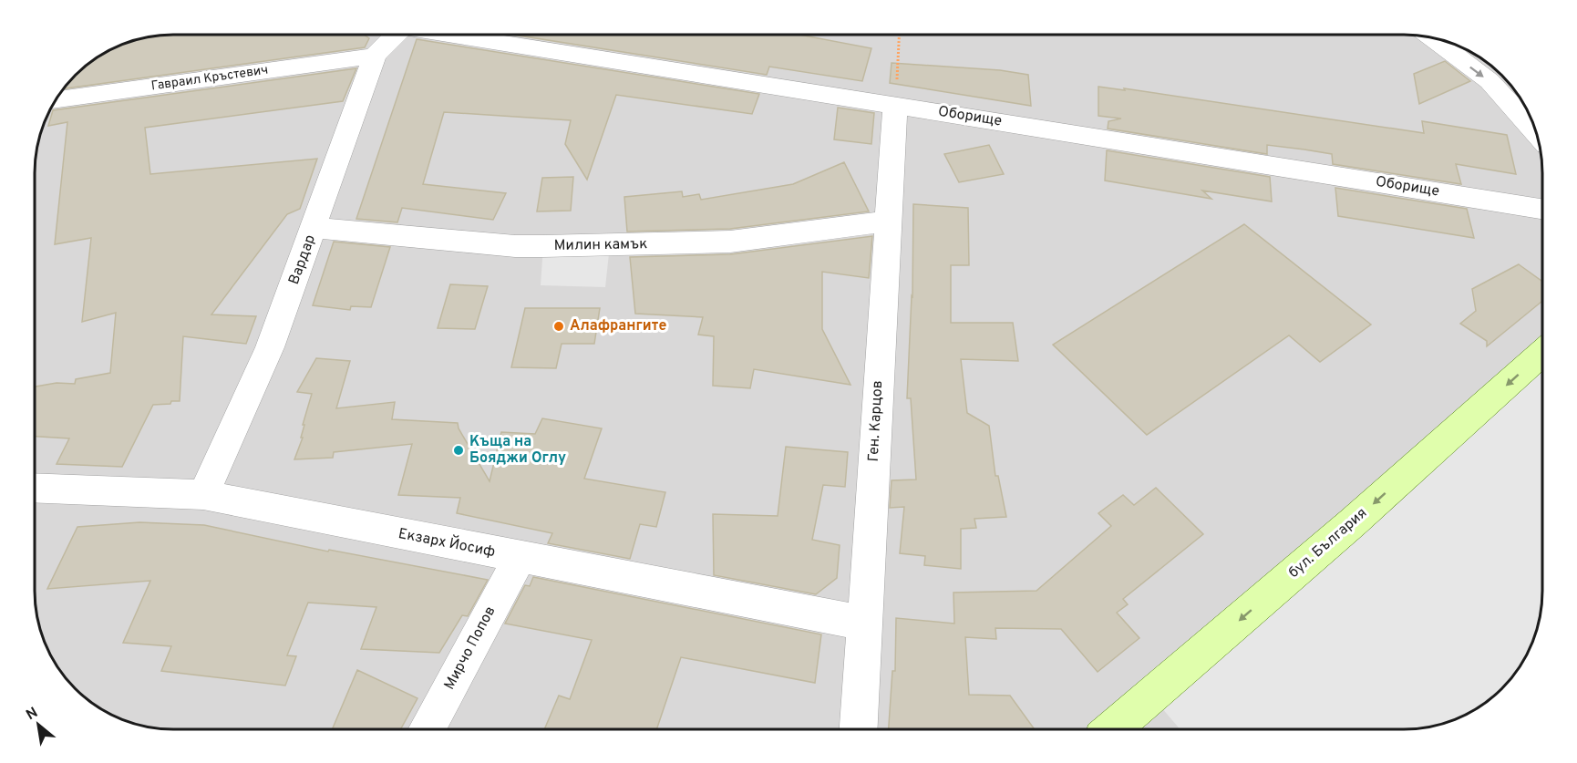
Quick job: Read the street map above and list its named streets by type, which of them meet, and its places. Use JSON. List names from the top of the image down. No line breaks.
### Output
{"streets":{"street":["Гавраил Кръстевич","Оборище","Милин камък","Вардар","Ген. Карцов","Екзарх Йосиф","бул. България","Мирчо Попов"]},"crossings":[["Гавраил Кръстевич","Вардар"],["Оборище","Ген. Карцов"],["Милин камък","Вардар"],["Милин камък","Ген. Карцов"],["Вардар","Екзарх Йосиф"],["Ген. Карцов","Екзарх Йосиф"],["Екзарх Йосиф","Мирчо Попов"]],"one_way":["бул. България"],"places":["Алафрангите","Къща на Бояджи Оглу"],"north":"top left"}
